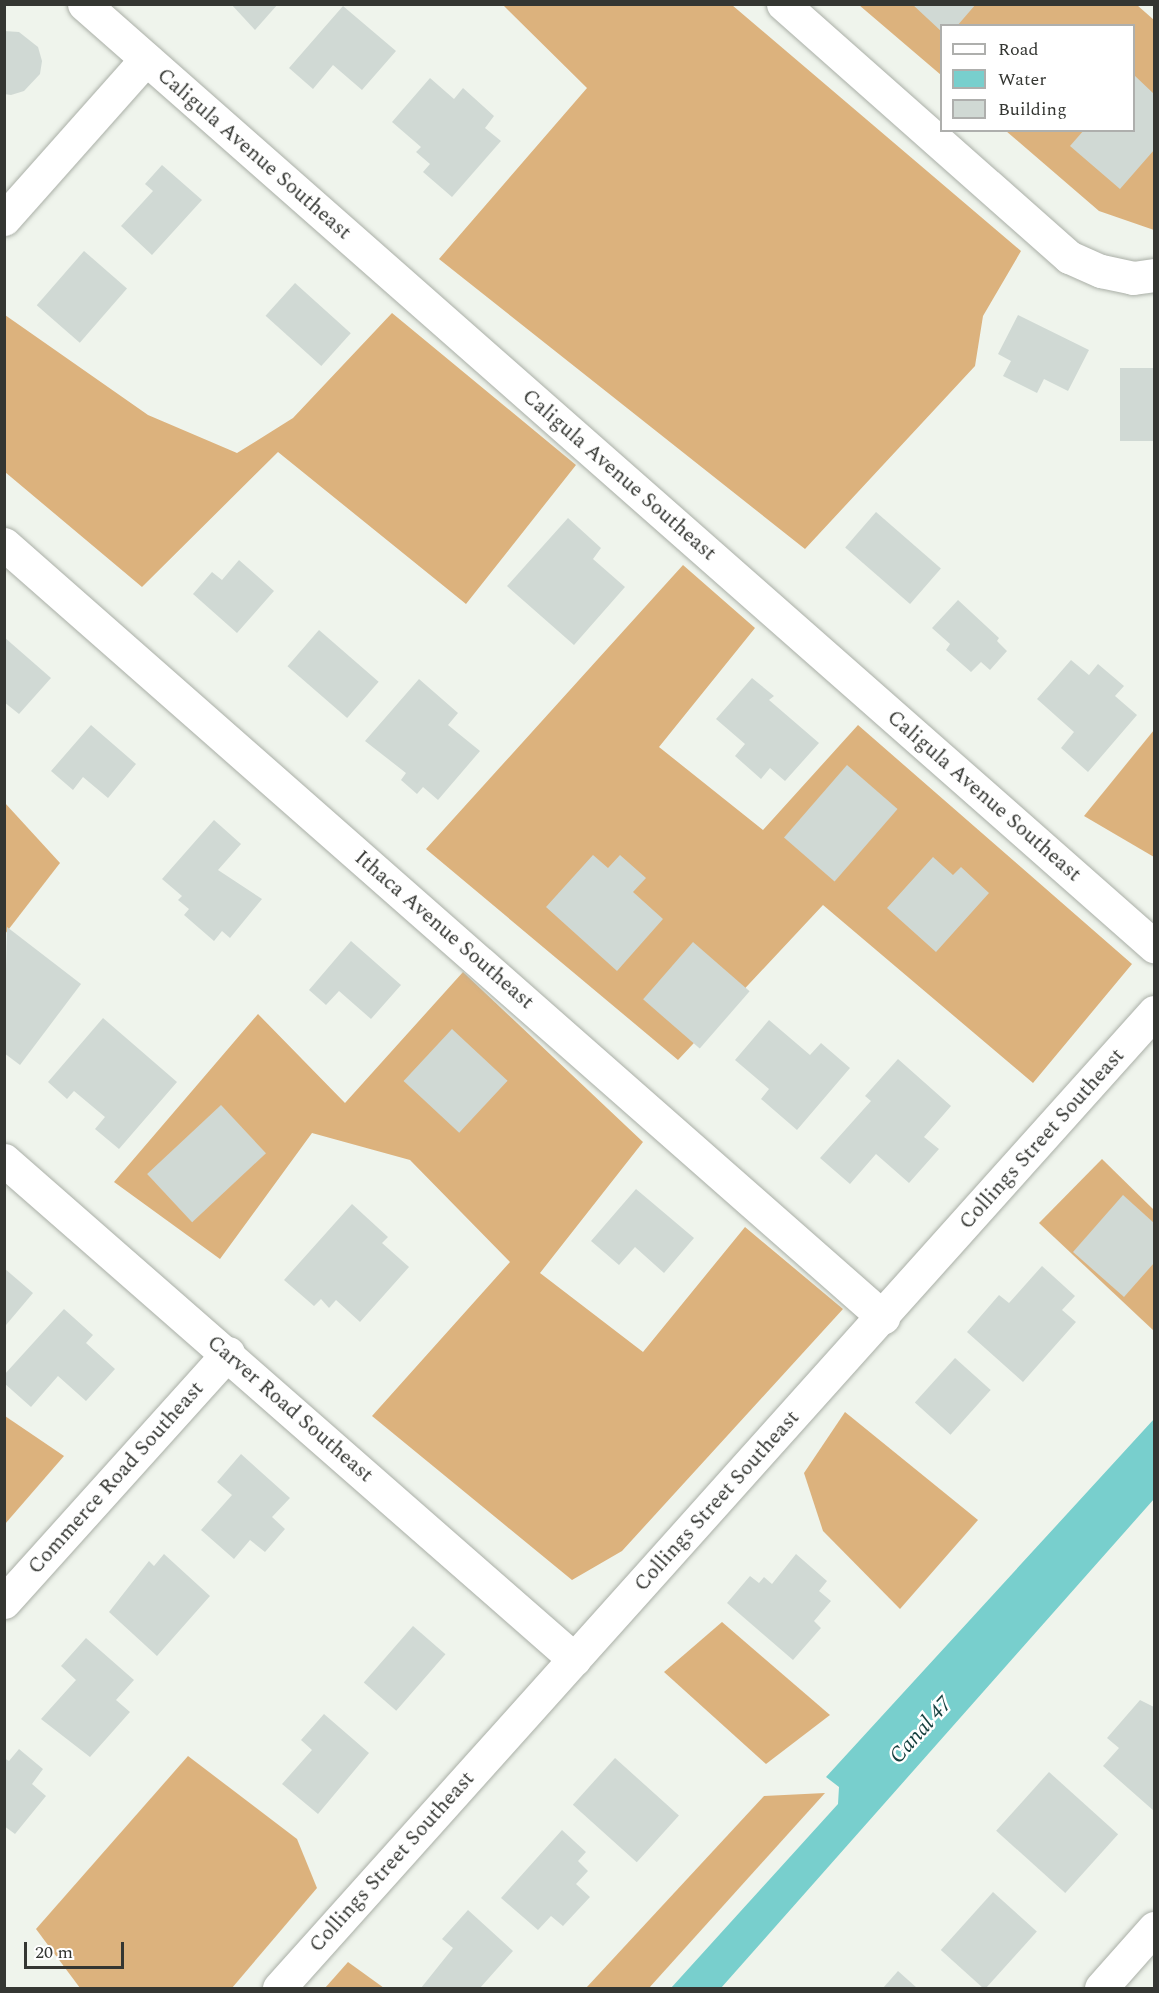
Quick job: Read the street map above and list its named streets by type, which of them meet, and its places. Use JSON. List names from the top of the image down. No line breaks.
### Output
{"streets":{"street":["Caligula Avenue Southeast","Ithaca Avenue Southeast","Collings Street Southeast","Carver Road Southeast","Commerce Road Southeast"]},"crossings":[["Ithaca Avenue Southeast","Collings Street Southeast"],["Collings Street Southeast","Carver Road Southeast"],["Carver Road Southeast","Commerce Road Southeast"]],"water":["Canal 47"],"legend":["Road","Water","Building"],"scale_bar":"20 m"}
